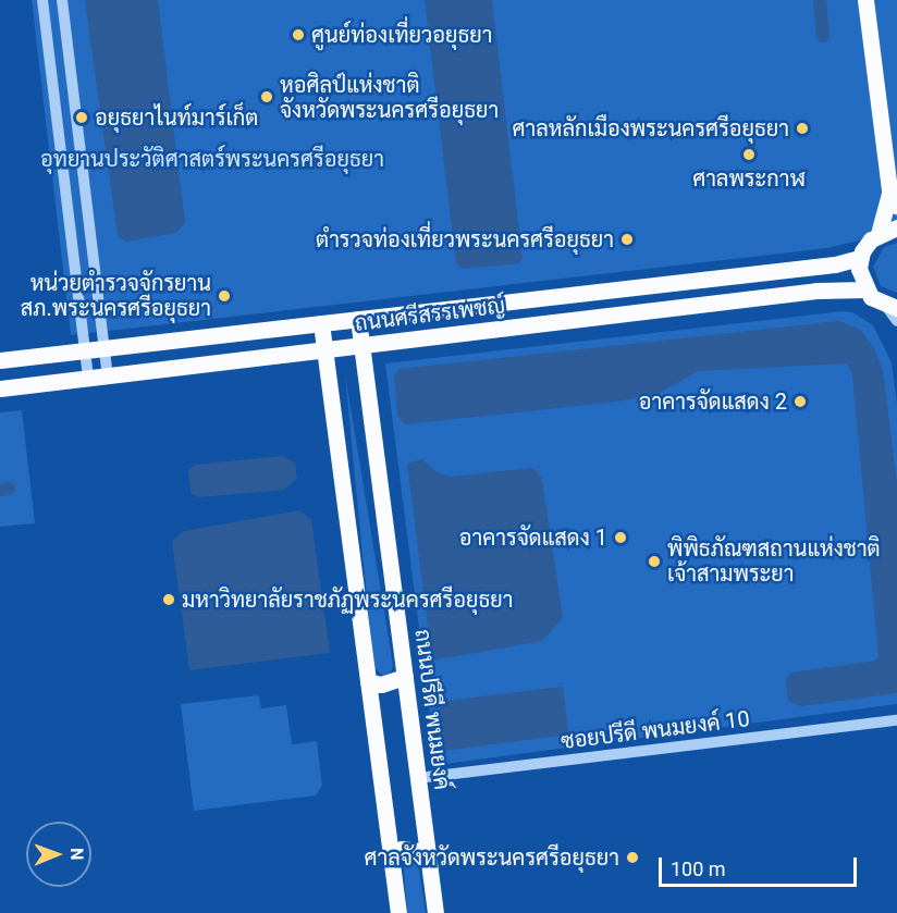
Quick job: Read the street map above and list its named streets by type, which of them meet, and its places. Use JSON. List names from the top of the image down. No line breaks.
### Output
{"streets":{"main road":["ถนนศรีสรรเพชญ์","ถนนปรีดี พนมยงค์"],"street":["ซอยปรีดี พนมยงค์ 10"]},"crossings":[["ถนนศรีสรรเพชญ์","ถนนปรีดี พนมยงค์"],["ถนนปรีดี พนมยงค์","ซอยปรีดี พนมยงค์ 10"]],"parks":["อุทยานประวัติศาสตร์พระนครศรีอยุธยา"],"places":["ศูนย์ท่องเที่ยวอยุธยา","หอศิลป์แห่งชาติ จังหวัดพระนครศรีอยุธยา","อยุธยาไนท์มาร์เก็ต","ศาลหลักเมืองพระนครศรีอยุธยา","ศาลพระกาฬ","ตำรวจท่องเที่ยวพระนครศรีอยุธยา","หน่วยตำรวจจักรยาน สภ.พระนครศรีอยุธยา","อาคารจัดแสดง 2","อาคารจัดแสดง 1","พิพิธภัณฑสถานแห่งชาติ เจ้าสามพระยา","มหาวิทยาลัยราชภัฏพระนครศรีอยุธยา","ศาลจังหวัดพระนครศรีอยุธยา"],"scale_bar":"100 m","north":"right"}
